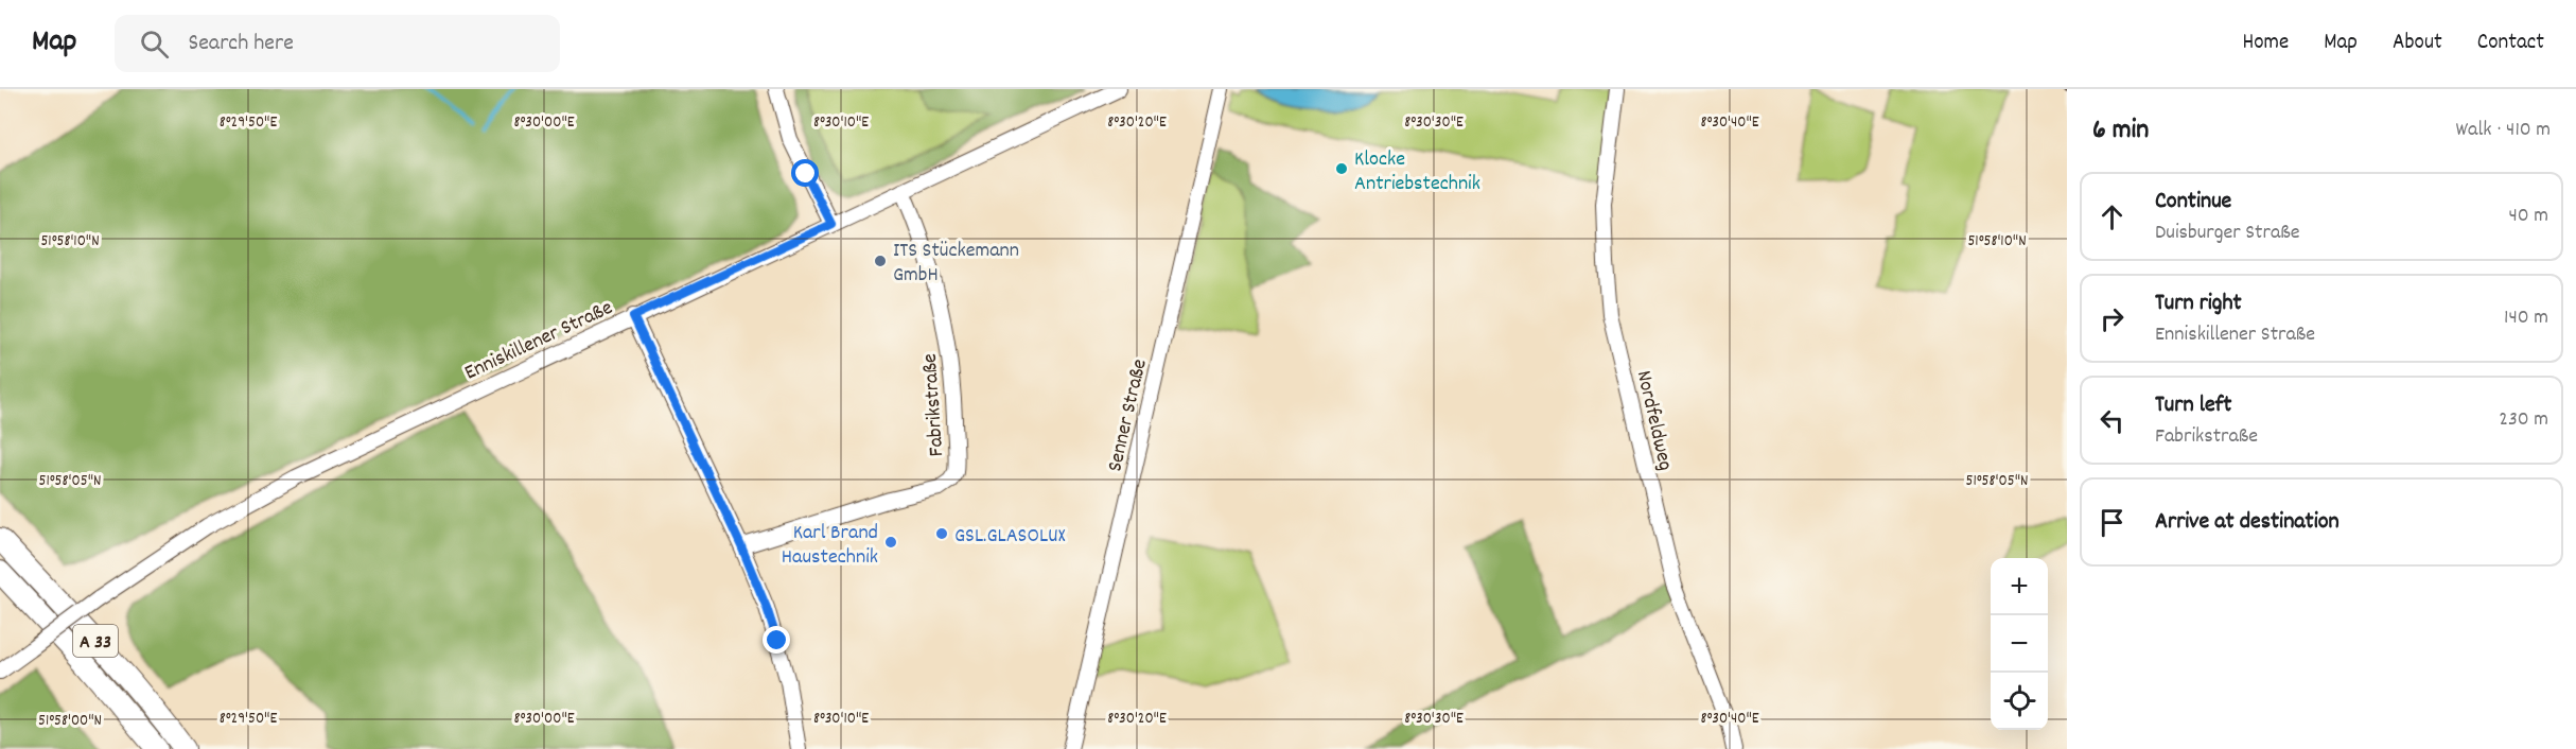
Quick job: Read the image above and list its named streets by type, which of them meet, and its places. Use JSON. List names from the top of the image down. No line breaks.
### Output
{"streets":{"highway":["A 33"],"street":["Enniskillener Straße","Fabrikstraße","Senner Straße","Nordfeldweg"]},"crossings":[["Enniskillener Straße","Fabrikstraße"]],"places":["Klocke Antriebstechnik","ITS Stückemann GmbH","GSL.GLASOLUX","Karl Brand Haustechnik"],"page":{"header":"Map","search":"Search here","nav":["Home","Map","About","Contact"],"heading":["6 min","Walk · 410 m"],"list":[["Continue","Duisburger Straße","40 m"],["Turn right","Enniskillener Straße","140 m"],["Turn left","Fabrikstraße","230 m"],"Arrive at destination"],"map_buttons":["+","−"]},"coordinates":["8°29'50\"E","8°30'00\"E","8°30'10\"E","8°30'20\"E","8°30'30\"E","8°30'40\"E","51°58'10\"N","51°58'05\"N","51°58'00\"N"]}
